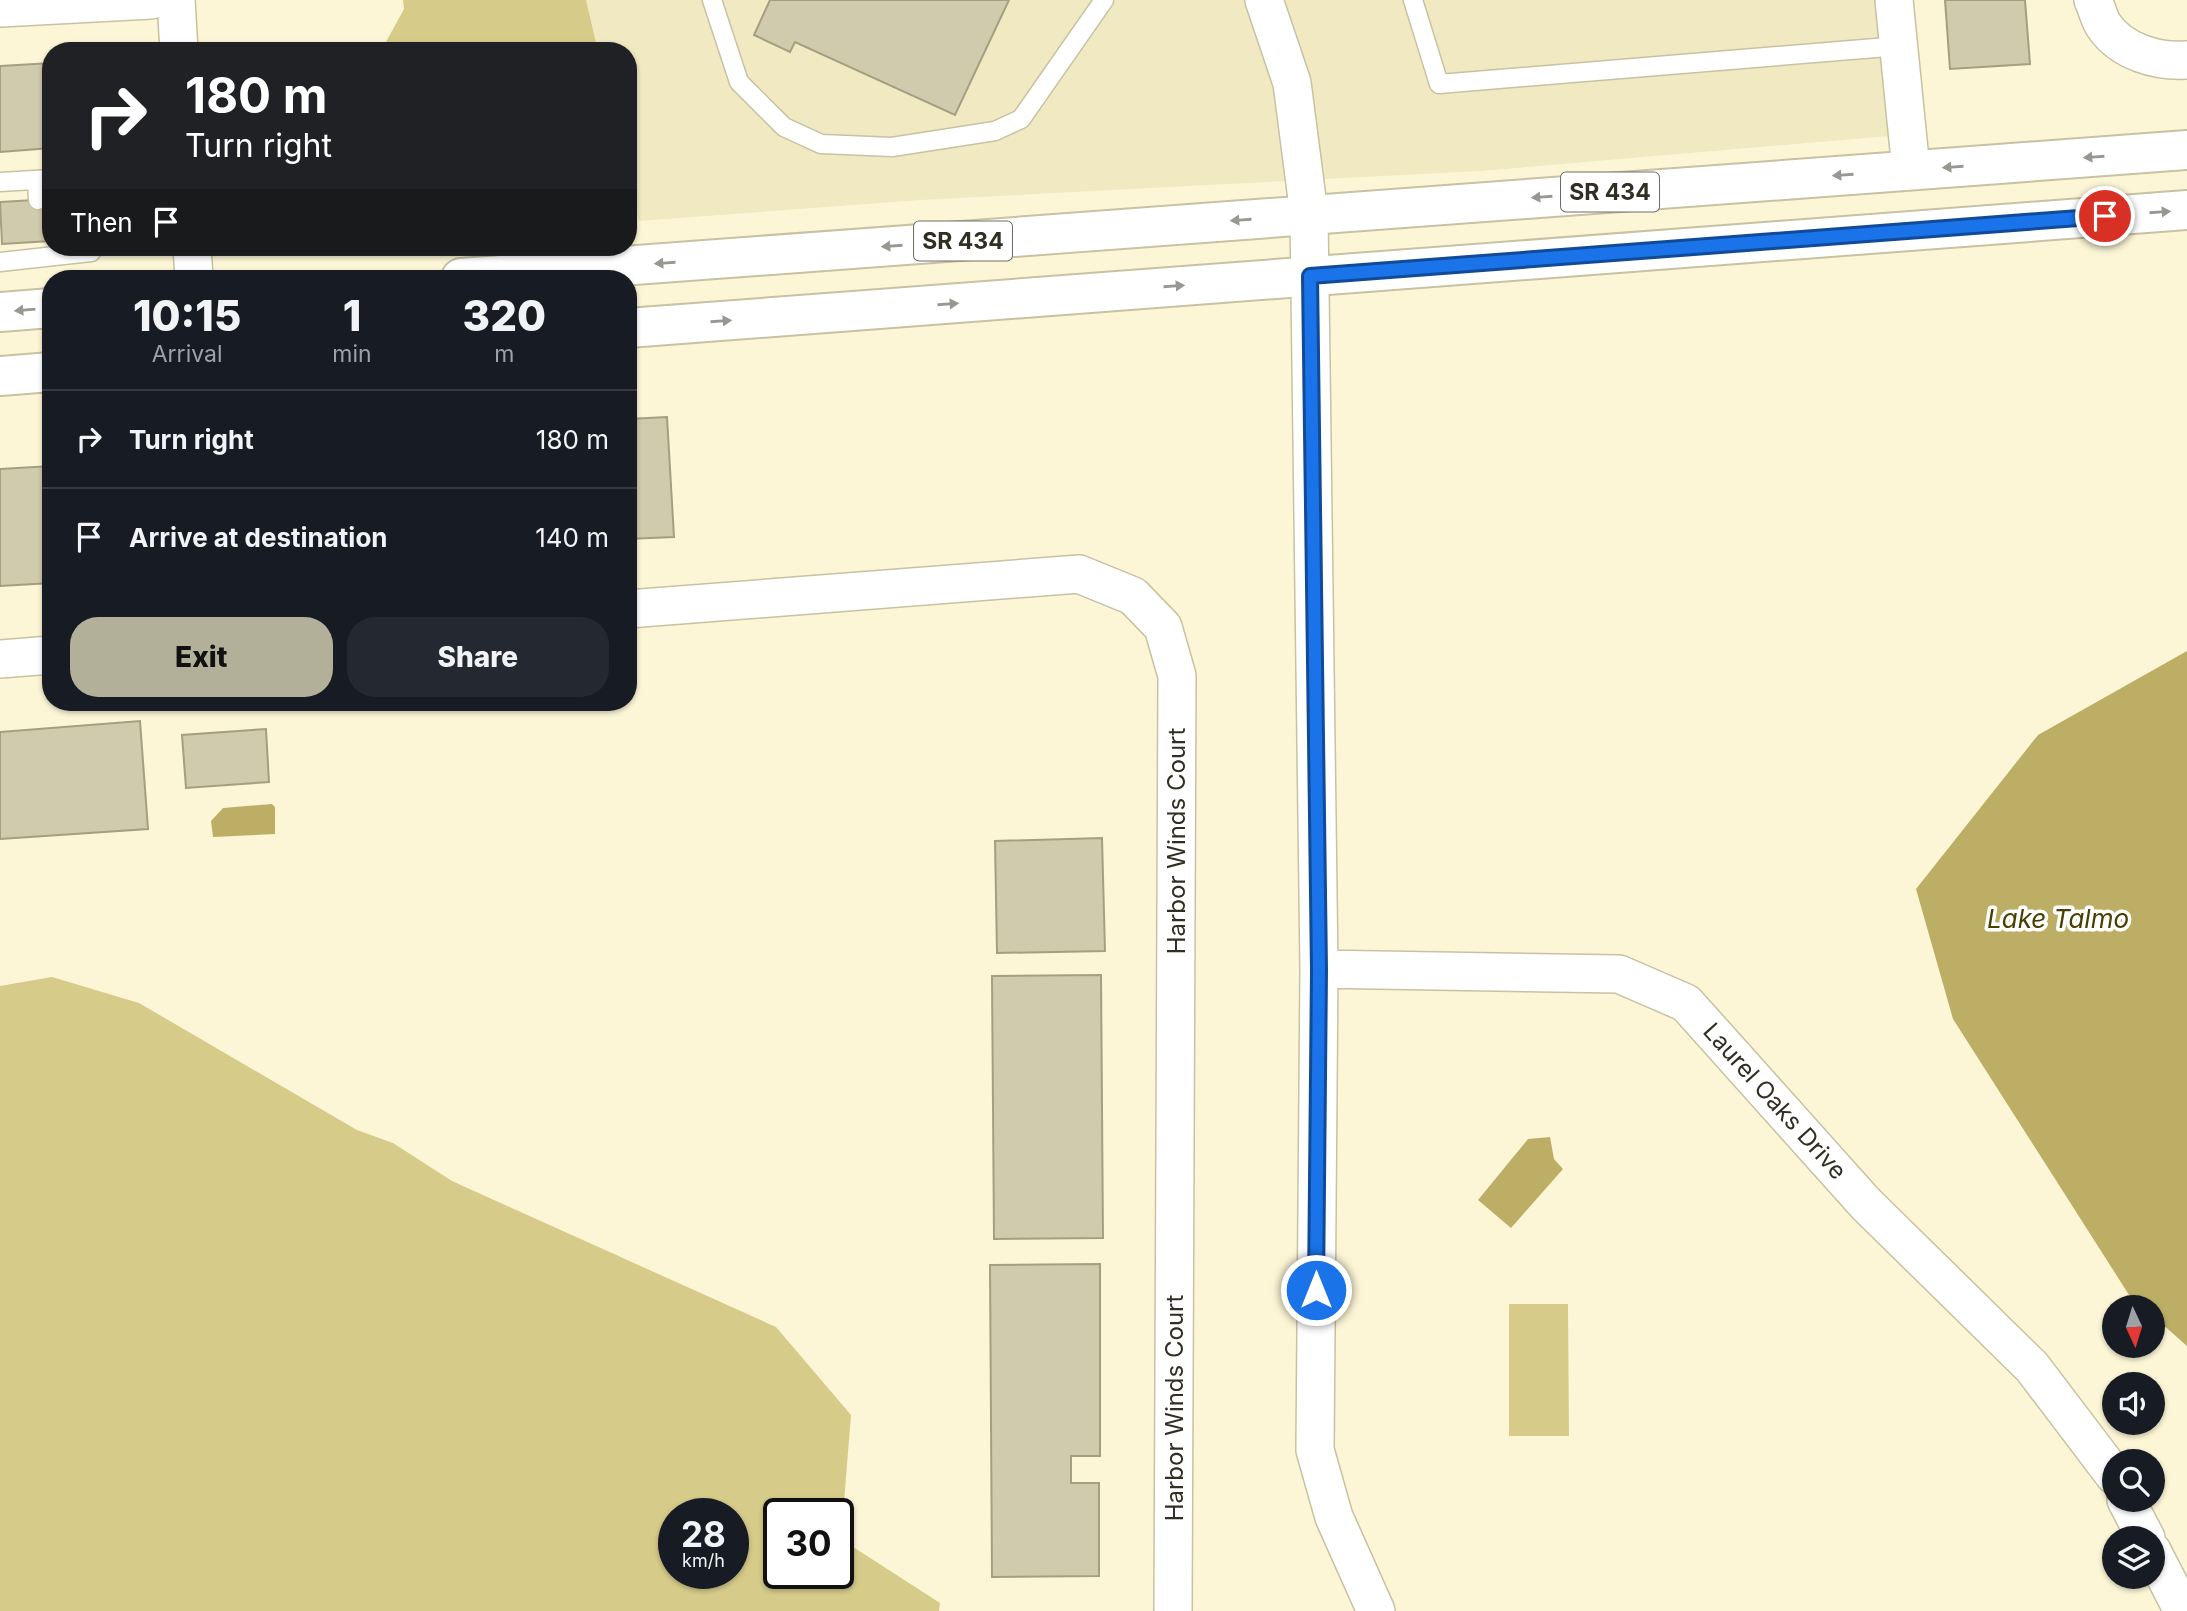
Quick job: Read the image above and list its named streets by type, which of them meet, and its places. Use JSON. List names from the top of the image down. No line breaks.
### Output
{"streets":{"main road":["SR 434"],"street":["Harbor Winds Court","Laurel Oaks Drive"]},"water":["Lake Talmo"],"north":"bottom","page":{"turn":["180 m","Turn right"],"then":"Then","eta":["10:15","Arrival","1","min","320","m"],"list":[{"name":"Turn right","value":"180 m"},{"name":"Arrive at destination","value":"140 m"}],"buttons":["Exit","Share"],"speed":"28 km/h","limit":"30"}}
